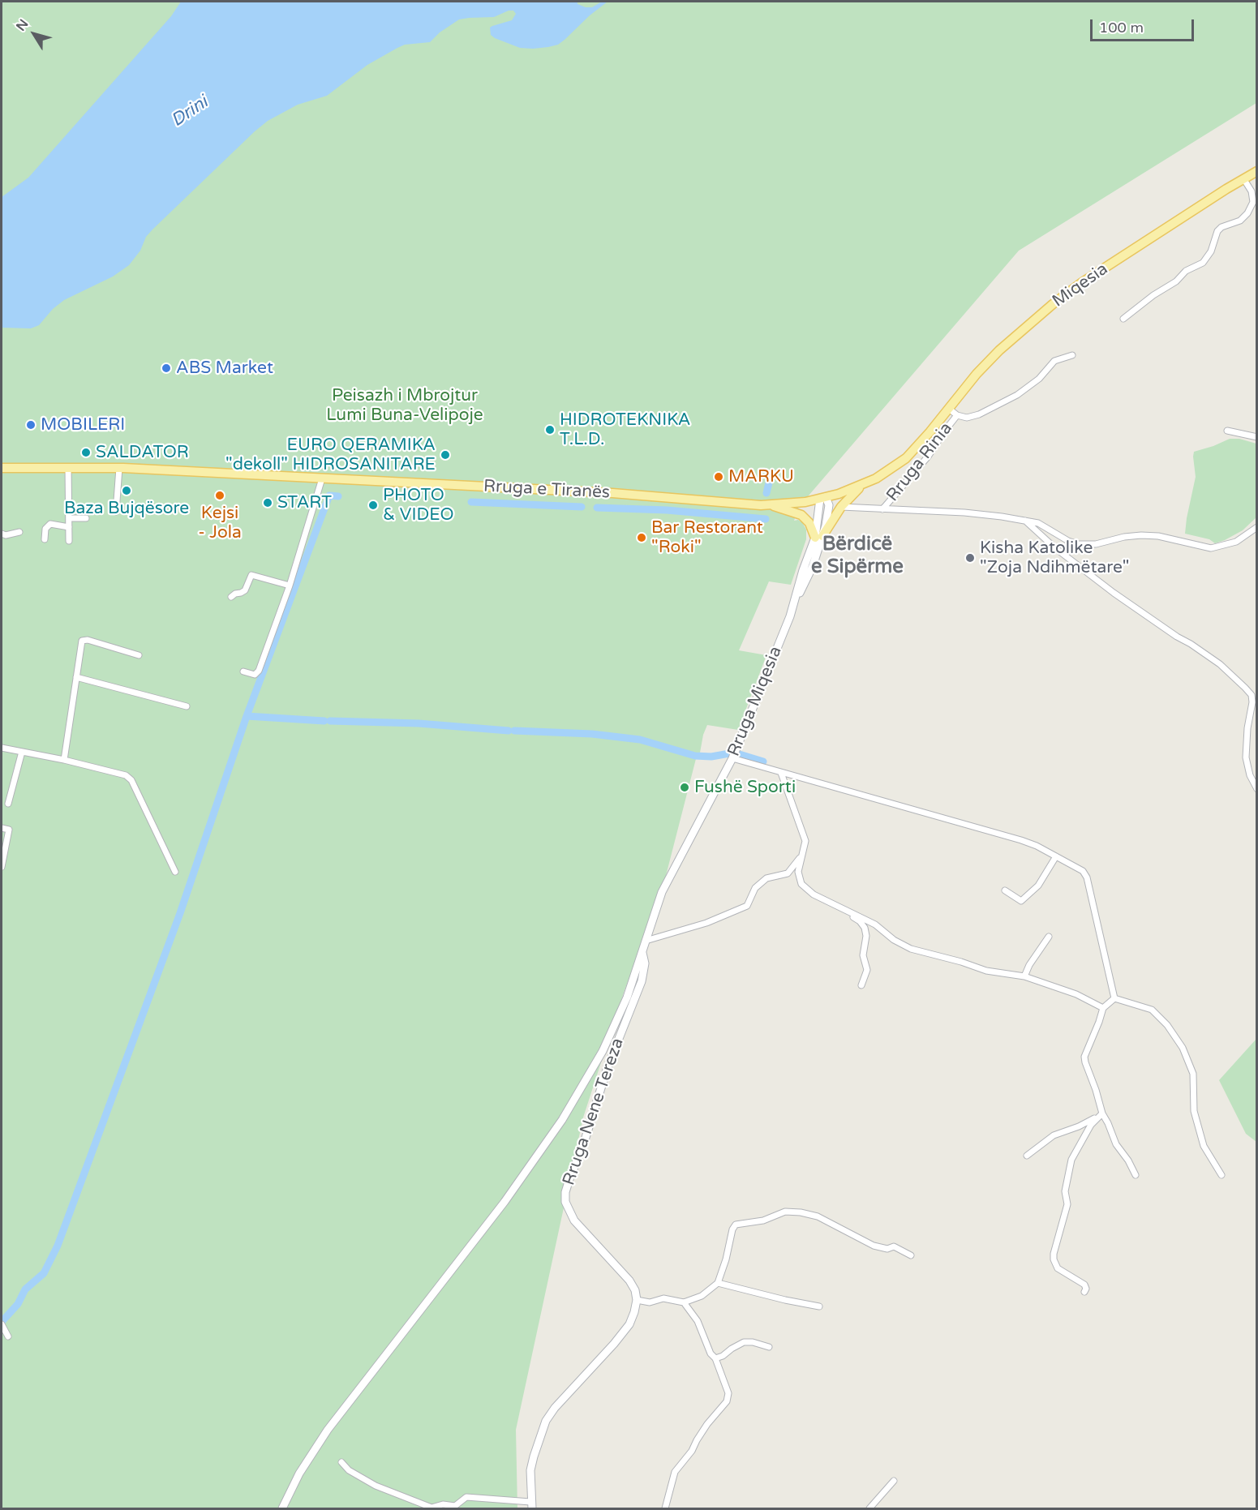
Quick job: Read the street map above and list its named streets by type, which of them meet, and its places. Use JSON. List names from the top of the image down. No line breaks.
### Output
{"streets":{"main road":["Miqesia","Rruga e Tiranës","Rruga Miqesia","Rruga Nene Tereza"],"street":["Rruga Rinia"]},"crossings":[["Miqesia","Rruga Rinia"],["Miqesia","Rruga e Tiranës"],["Rruga e Tiranës","Rruga Miqesia"],["Rruga Miqesia","Rruga Nene Tereza"]],"districts":["Bërdicë e Sipërme"],"water":["Drini"],"parks":["Peisazh i Mbrojtur Lumi Buna-Velipoje"],"places":["ABS Market","MOBILERI","HIDROTEKNIKA T.L.D.","SALDATOR","EURO QERAMIKA \"dekoll\" HIDROSANITARE","MARKU","Baza Bujqësore","Kejsi - Jola","START","PHOTO & VIDEO","Bar Restorant \"Roki\"","Kisha Katolike \"Zoja Ndihmëtare\"","Fushë Sporti"],"scale_bar":"100 m","north":"top left"}
